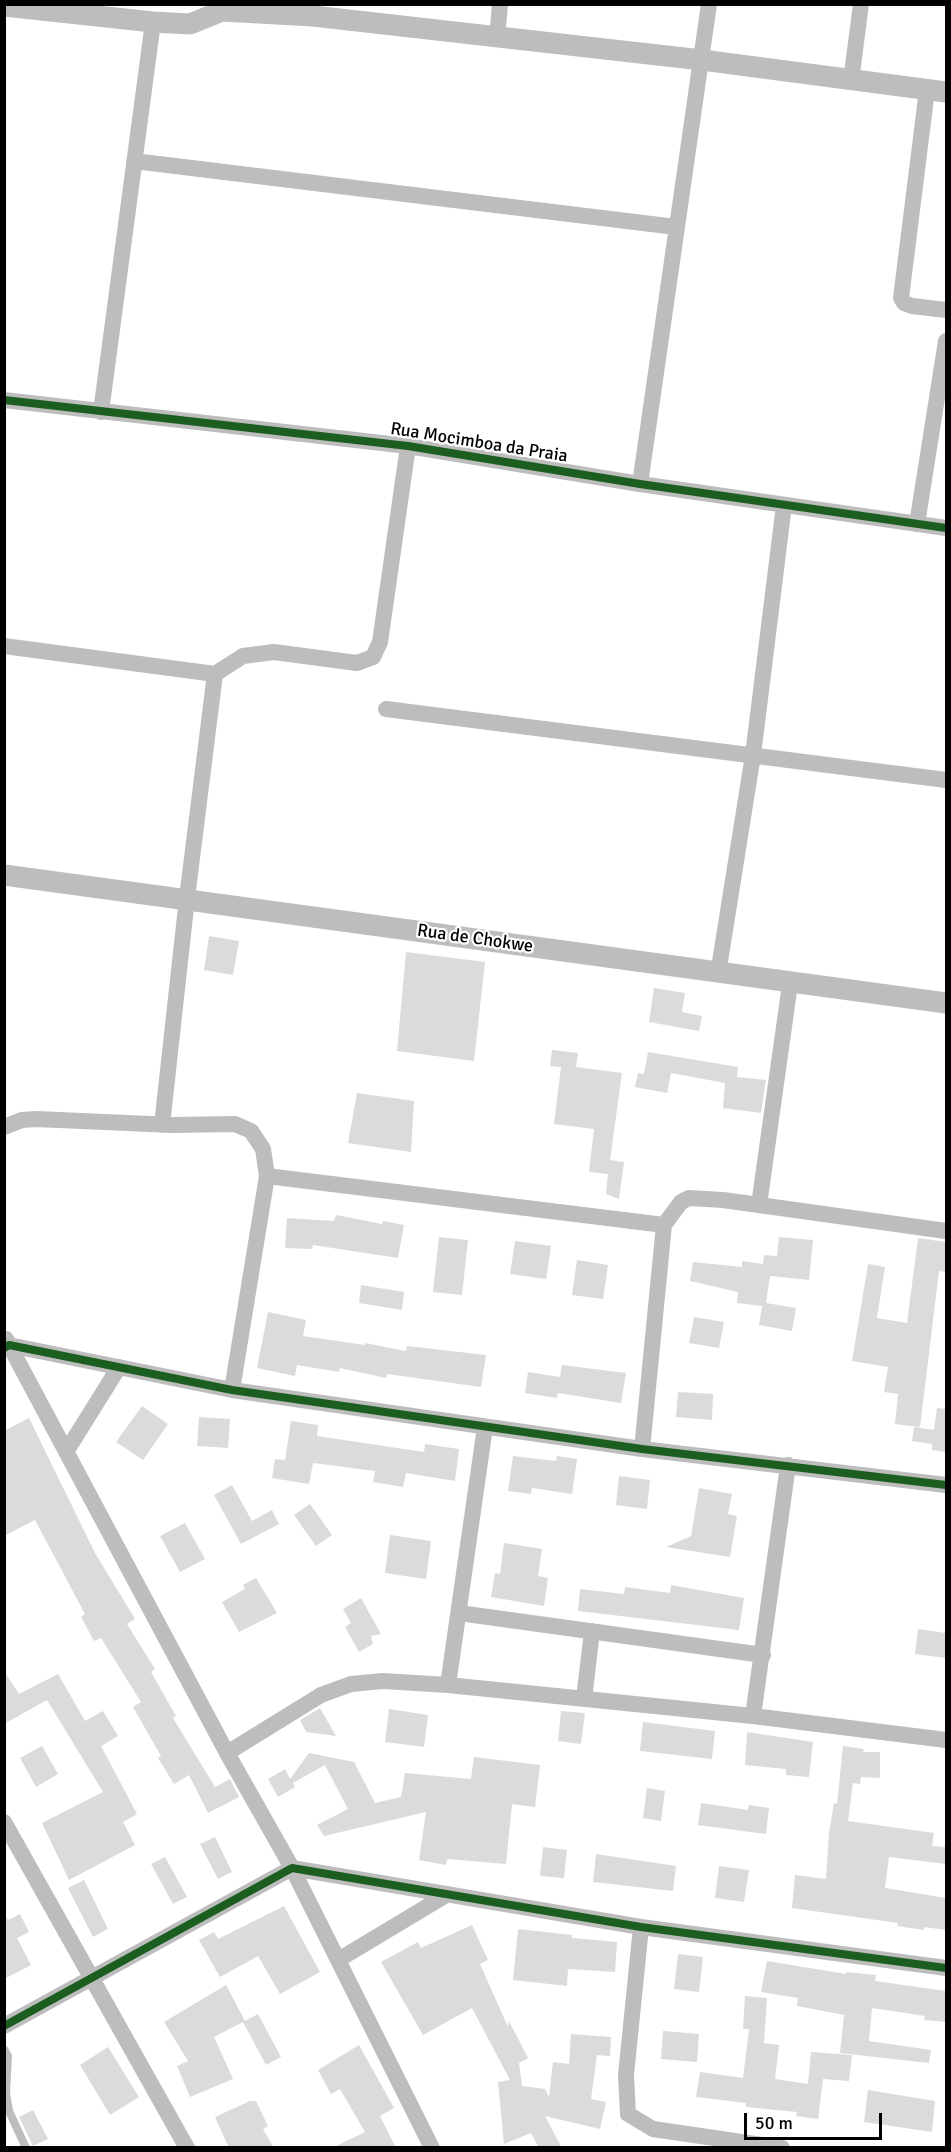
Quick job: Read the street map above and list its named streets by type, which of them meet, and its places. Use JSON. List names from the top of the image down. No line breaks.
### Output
{"streets":{"street":["Rua Mocimboa da Praia","Rua de Chokwe"]},"scale_bar":"50 m"}
